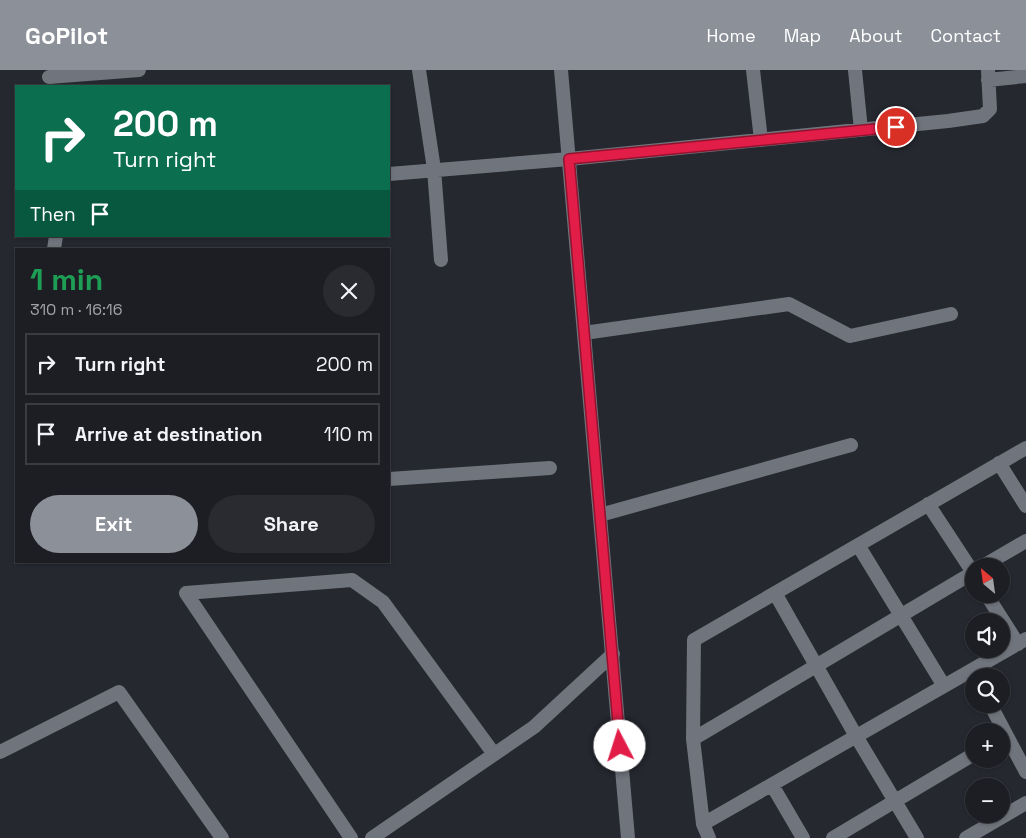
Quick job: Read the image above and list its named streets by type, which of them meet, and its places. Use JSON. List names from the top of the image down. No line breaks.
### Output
{"north":"top left","page":{"header":"GoPilot","nav":["Home","Map","About","Contact"],"turn":["200 m","Turn right"],"then":"Then","heading":["1 min","310 m · 16:16"],"list":[{"name":"Turn right","value":"200 m"},{"name":"Arrive at destination","value":"110 m"}],"buttons":["Exit","Share"],"map_buttons":["+","−"]}}
